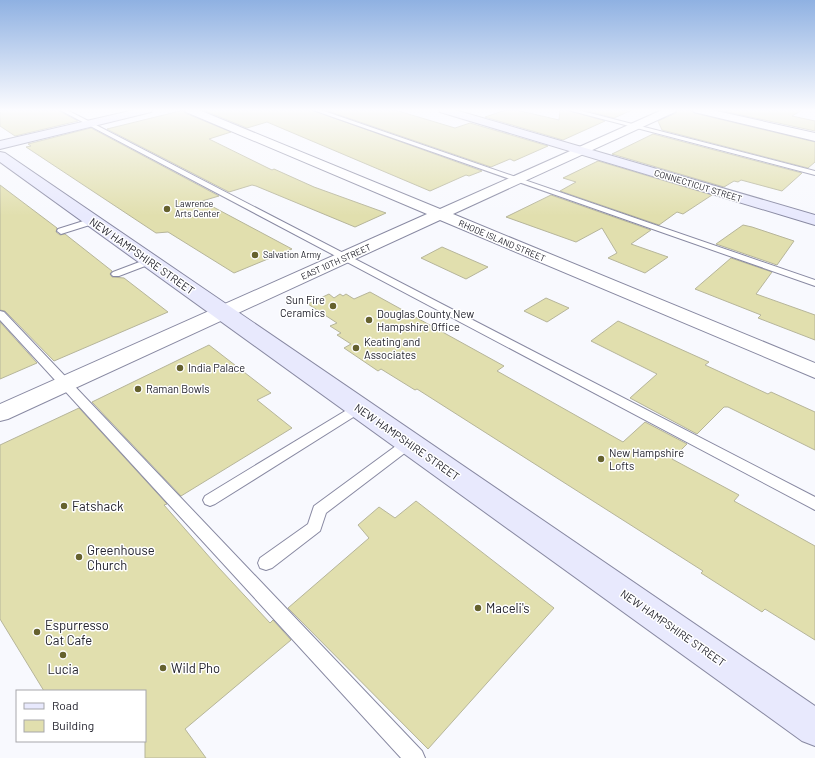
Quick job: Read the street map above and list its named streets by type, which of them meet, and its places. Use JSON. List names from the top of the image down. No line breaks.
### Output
{"streets":{"street":["CONNECTICUT STREET","RHODE ISLAND STREET","NEW HAMPSHIRE STREET","EAST 10TH STREET"]},"crossings":[["CONNECTICUT STREET","EAST 10TH STREET"],["RHODE ISLAND STREET","EAST 10TH STREET"],["NEW HAMPSHIRE STREET","EAST 10TH STREET"]],"places":["Lawrence Arts Center","Salvation Army","Sun Fire Ceramics","Douglas County New Hampshire Office","Keating and Associates","India Palace","Raman Bowls","New Hampshire Lofts","Fatshack","Greenhouse Church","Maceli's","Espurresso Cat Cafe","Lucia","Wild Pho"],"legend":["Road","Building"]}
